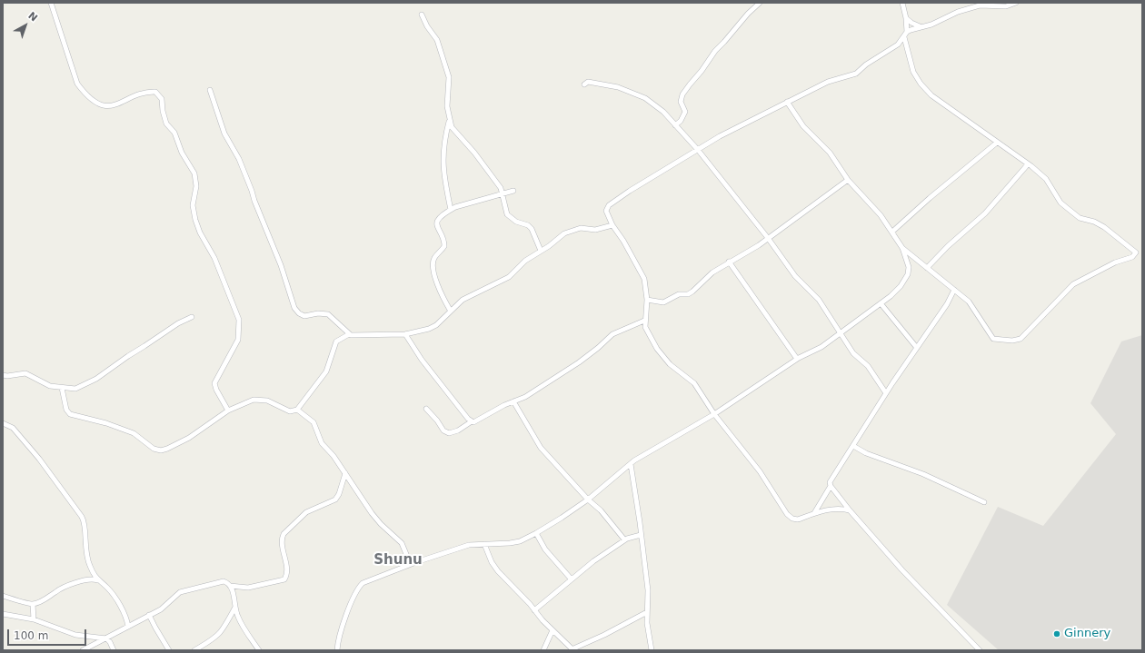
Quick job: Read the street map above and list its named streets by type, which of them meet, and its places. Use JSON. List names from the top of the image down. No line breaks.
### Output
{"districts":["Shunu"],"places":["Ginnery"],"scale_bar":"100 m","north":"top right"}
